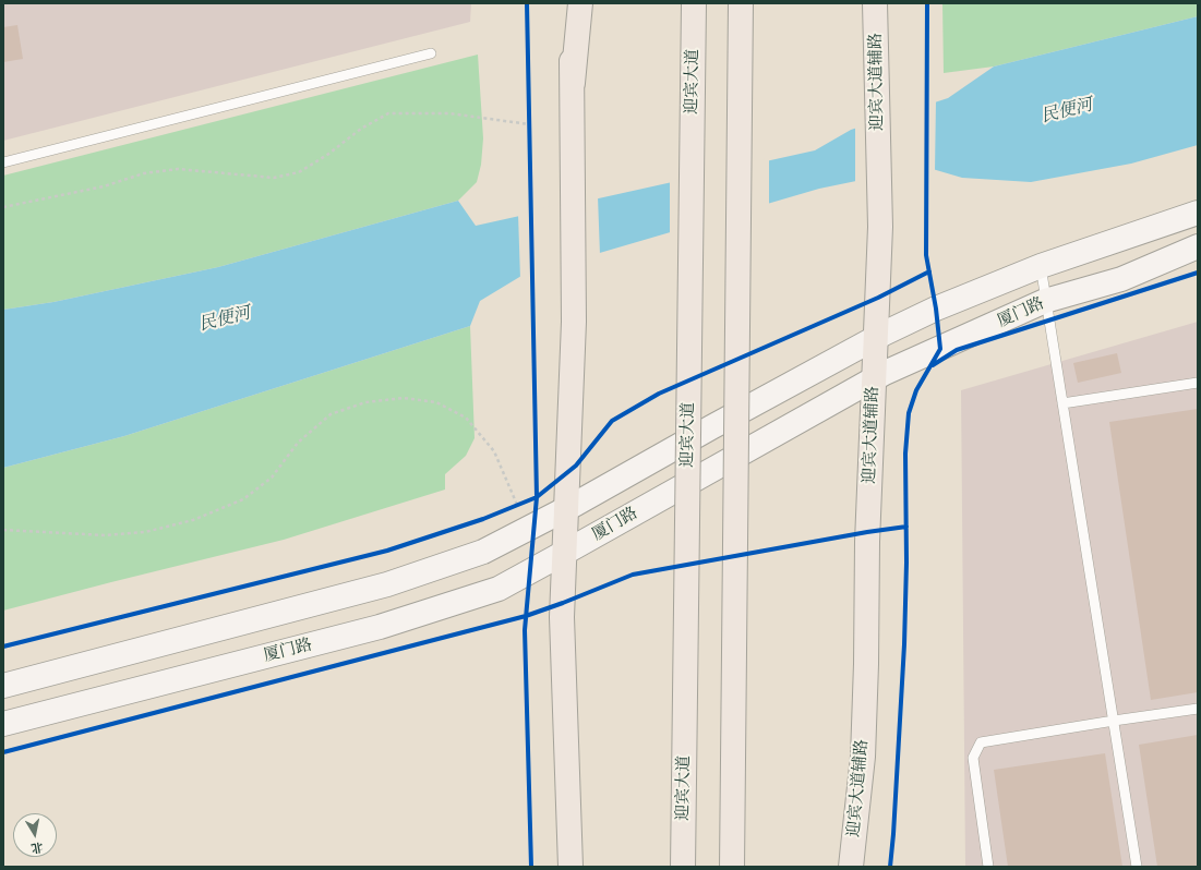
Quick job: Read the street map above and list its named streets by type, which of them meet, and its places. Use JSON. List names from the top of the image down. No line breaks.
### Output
{"streets":{"main road":["迎宾大道","迎宾大道辅路"],"street":["厦门路"]},"crossings":[["迎宾大道辅路","厦门路"]],"water":["民便河"],"north":"bottom"}
